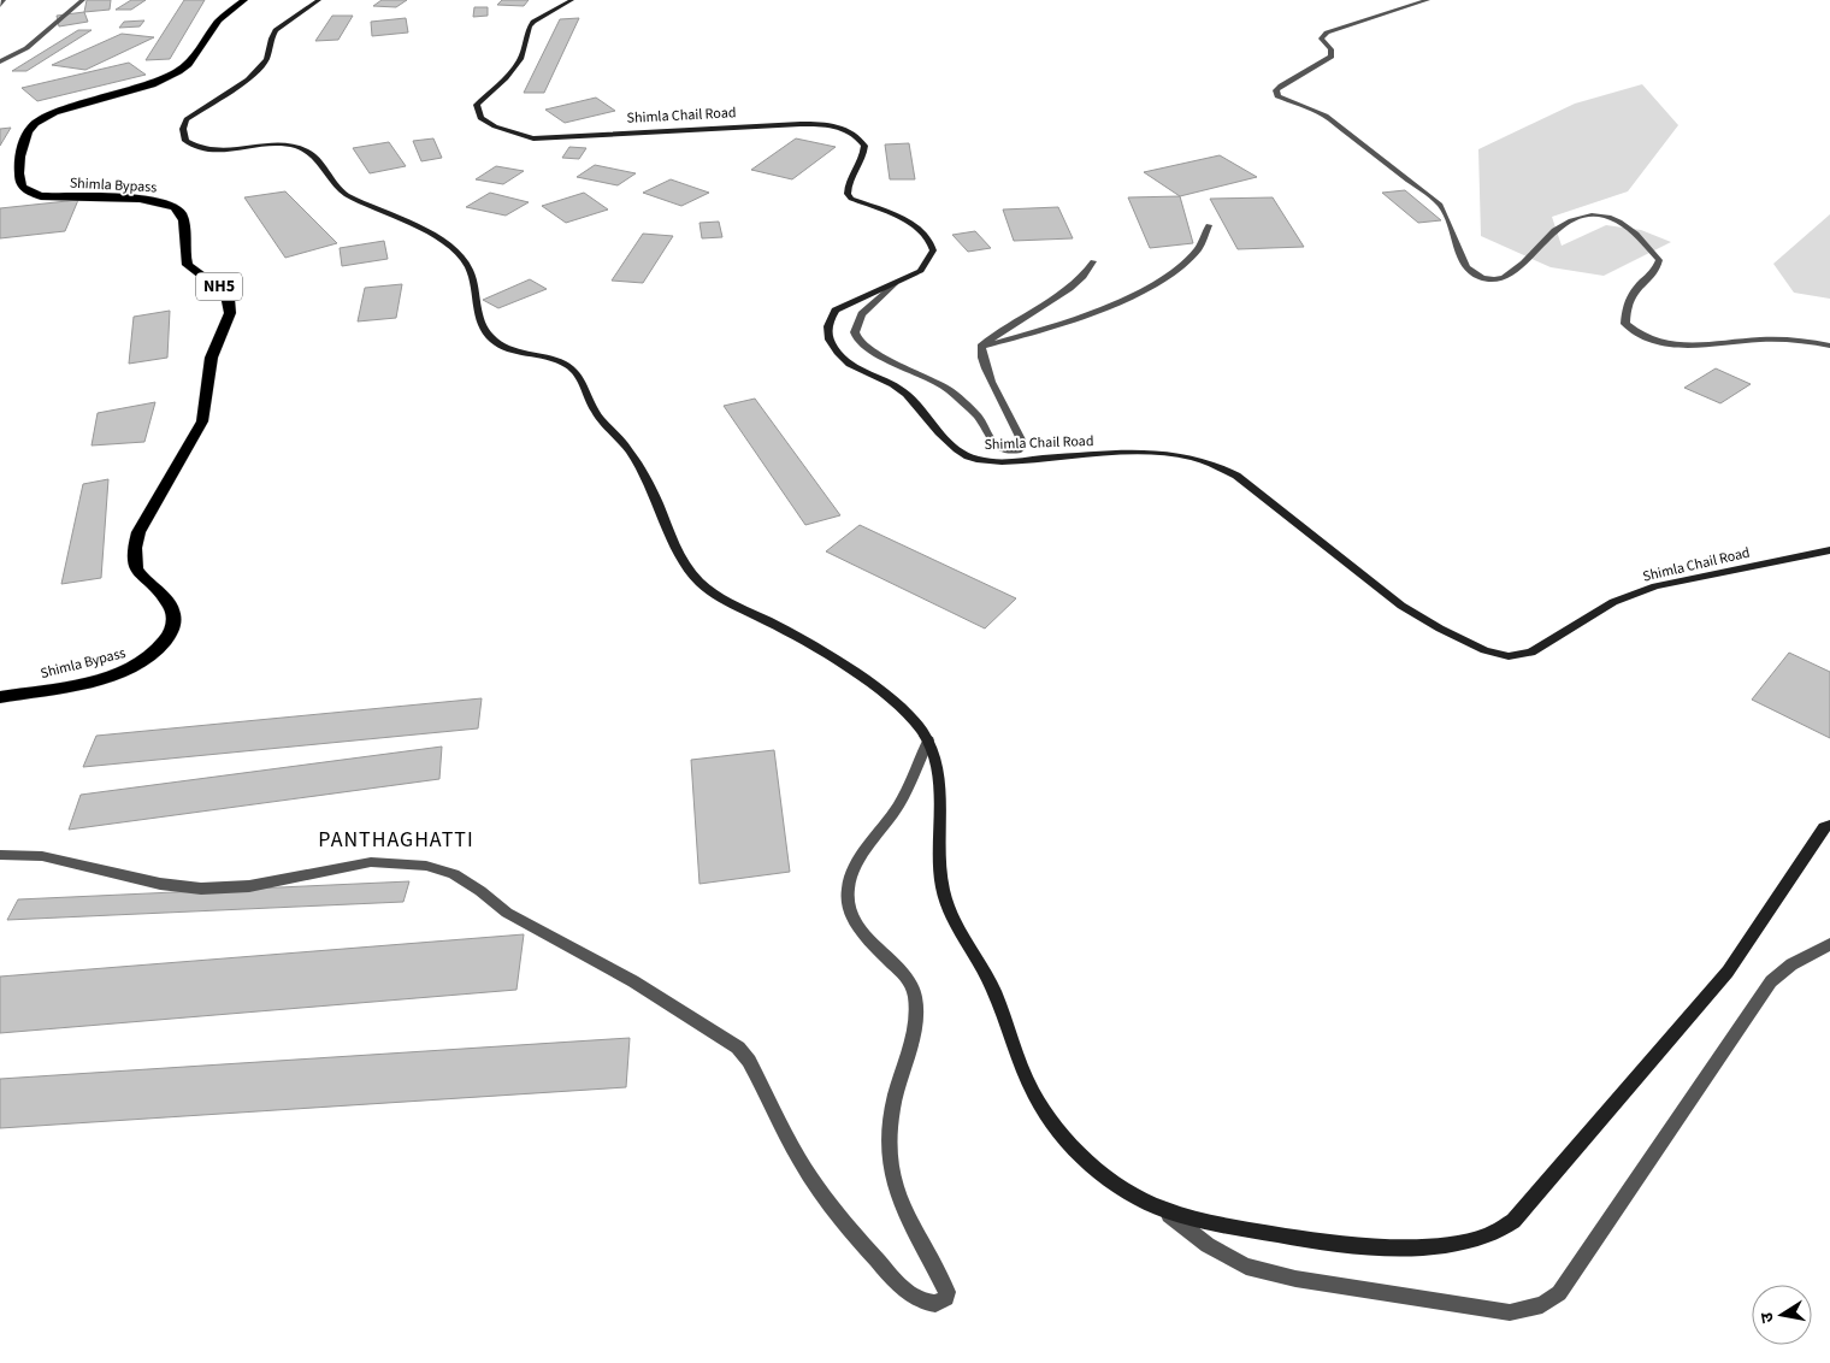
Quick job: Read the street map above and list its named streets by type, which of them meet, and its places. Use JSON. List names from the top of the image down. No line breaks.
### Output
{"streets":{"highway":["Shimla Bypass","NH5"],"main road":["Shimla Chail Road"]},"districts":["PANTHAGHATTI"],"north":"left"}
